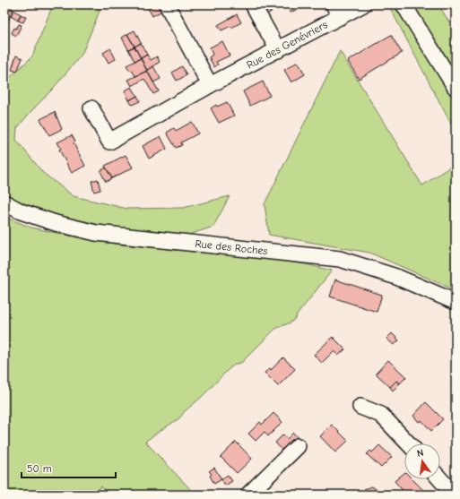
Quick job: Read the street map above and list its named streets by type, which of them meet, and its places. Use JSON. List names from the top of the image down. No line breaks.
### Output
{"streets":{"street":["Rue des Genévriers","Rue des Roches"]},"scale_bar":"50 m","north":"top"}
